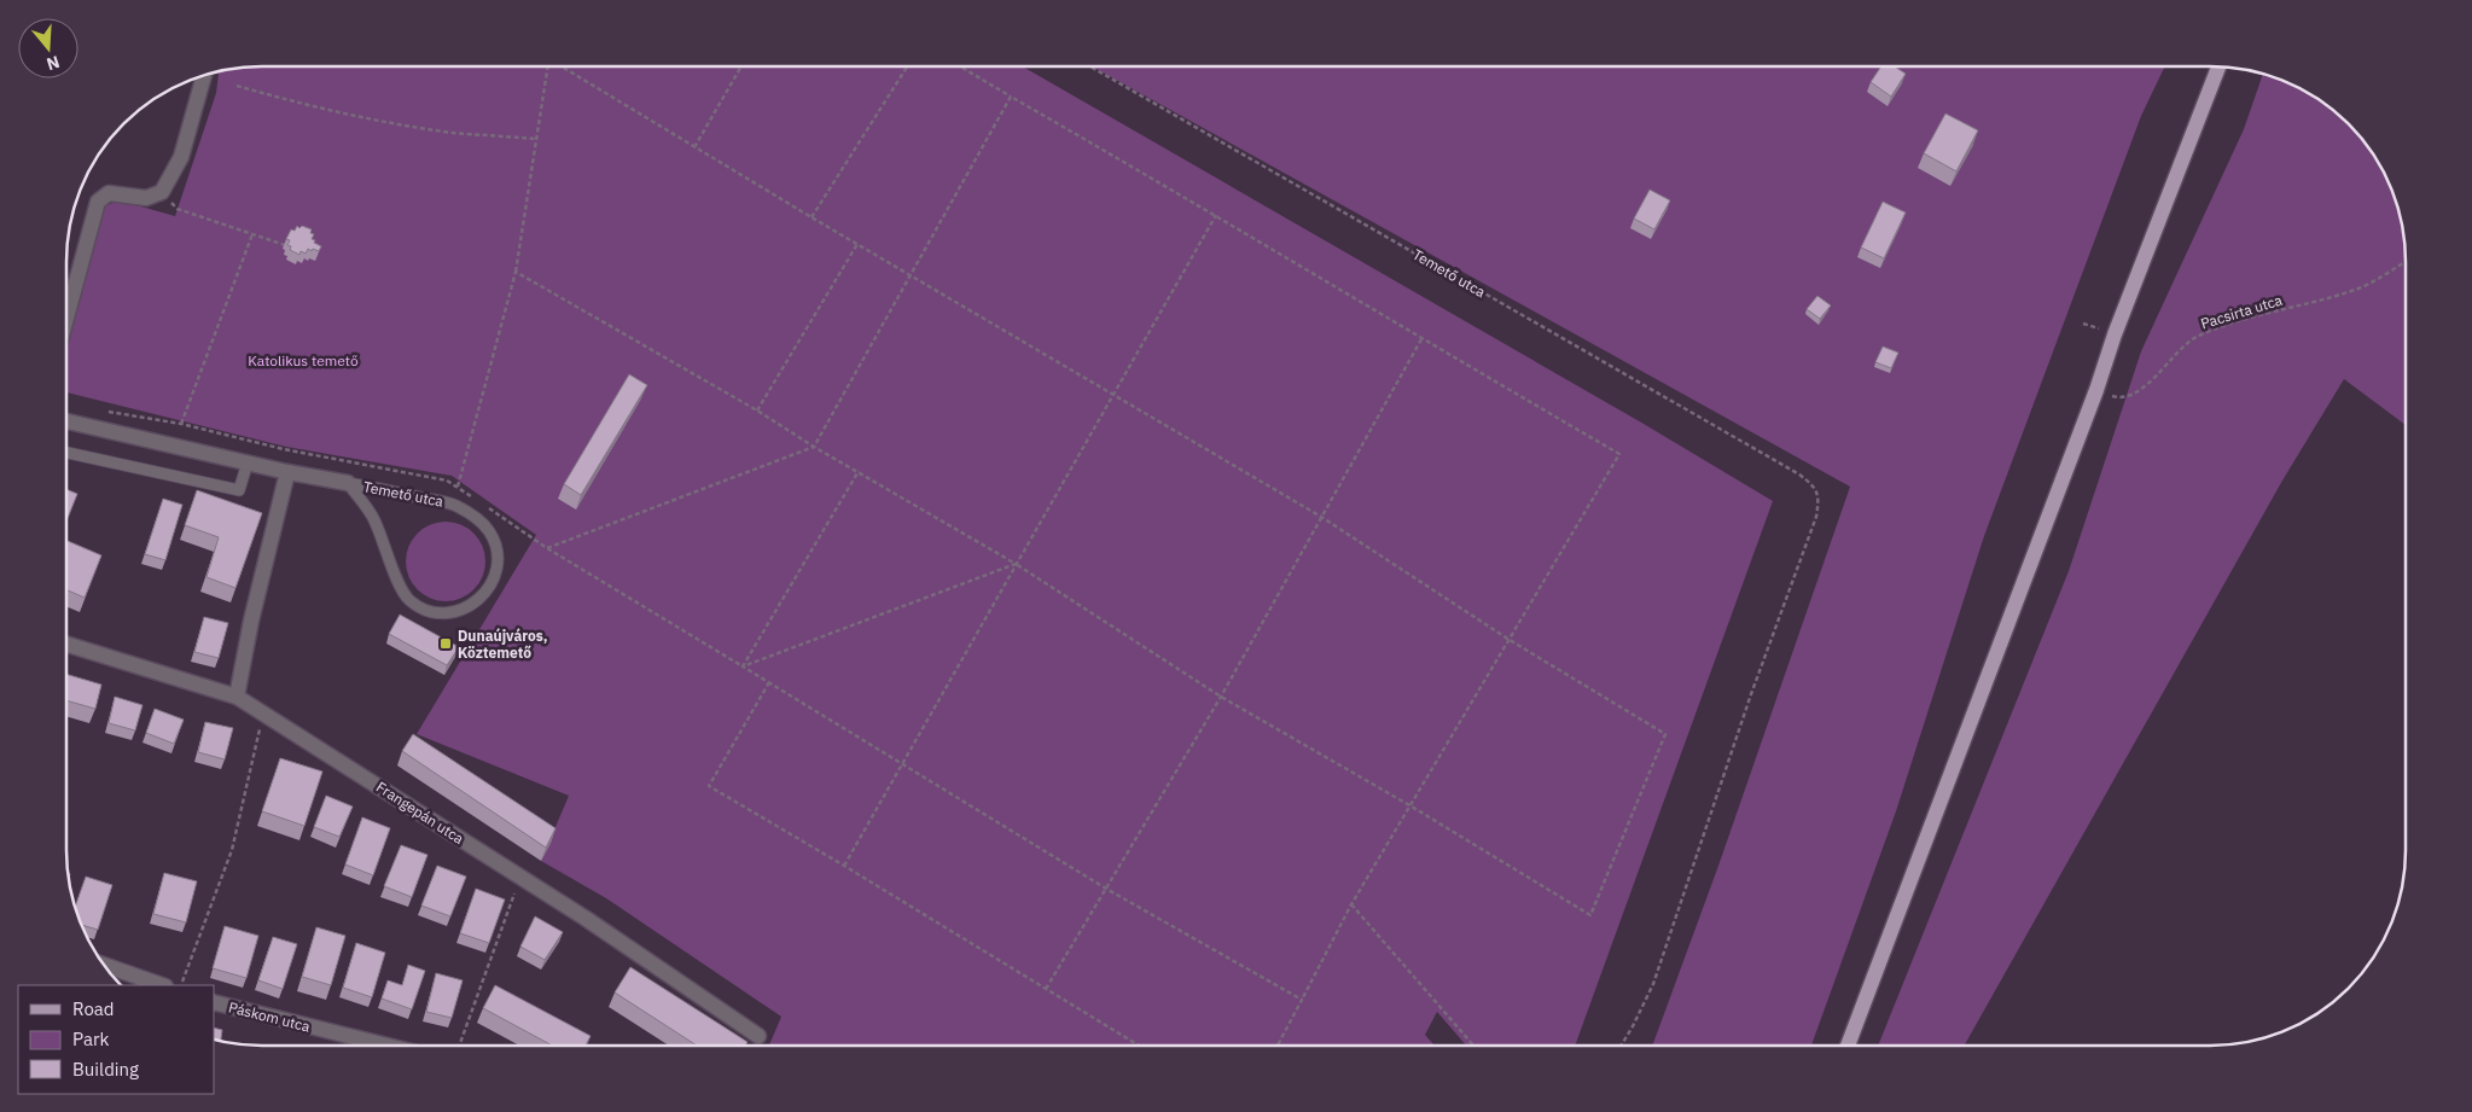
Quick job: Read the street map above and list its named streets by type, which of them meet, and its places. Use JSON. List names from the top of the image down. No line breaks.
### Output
{"streets":{"street":["Temető utca","Frangepán utca","Páskom utca"],"path":["Pacsirta utca"]},"parks":["Katolikus temető"],"places":{"transit":["Dunaújváros, Köztemető"]},"legend":["Road","Park","Building"],"north":"bottom"}
